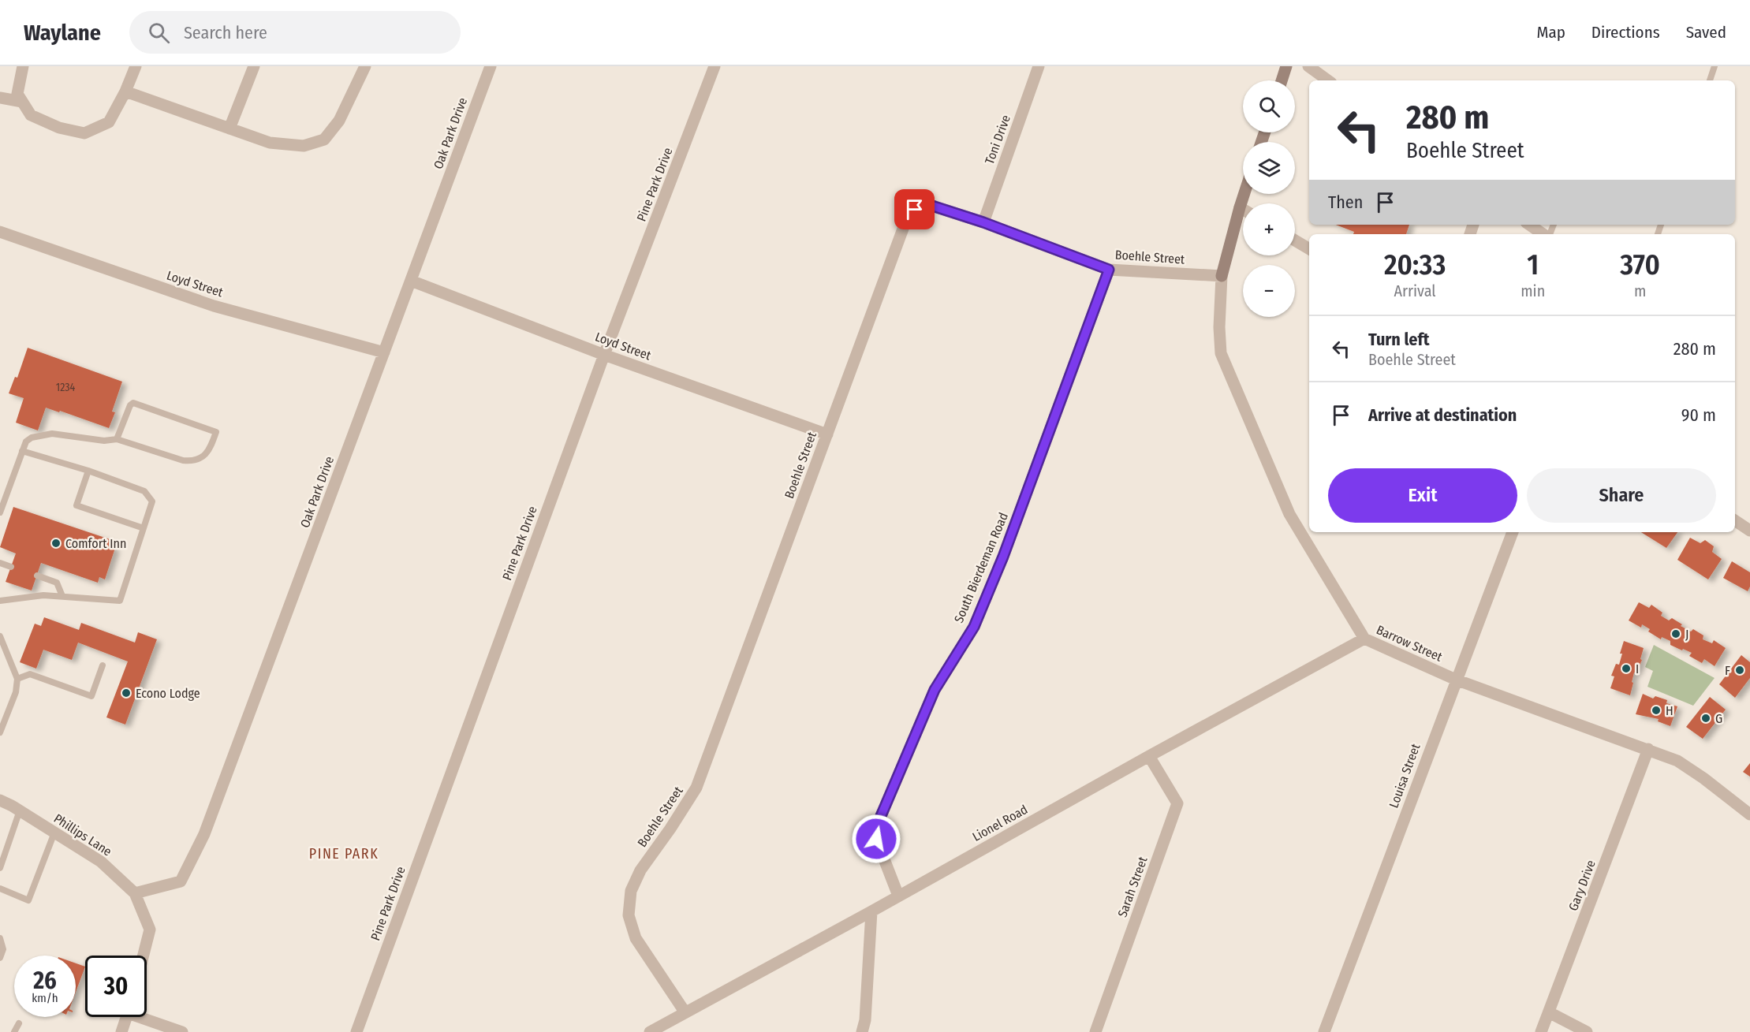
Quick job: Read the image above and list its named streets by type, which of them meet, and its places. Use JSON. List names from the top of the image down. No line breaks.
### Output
{"streets":{"street":["Oak Park Drive","Toni Drive","Pine Park Drive","Boehle Street","Loyd Street","South Bierdeman Road","Barrow Street","Louisa Street","Lionel Road","Phillips Lane","Gary Drive","Sarah Street"]},"crossings":[["Oak Park Drive","Loyd Street"],["Oak Park Drive","Phillips Lane"],["Toni Drive","Boehle Street"],["Pine Park Drive","Loyd Street"],["Boehle Street","Loyd Street"],["Boehle Street","South Bierdeman Road"],["Boehle Street","Barrow Street"],["Boehle Street","Lionel Road"],["South Bierdeman Road","Lionel Road"],["Barrow Street","Louisa Street"],["Barrow Street","Lionel Road"],["Barrow Street","Gary Drive"],["Lionel Road","Sarah Street"]],"districts":["PINE PARK"],"places":["Comfort Inn","J","I","F","Econo Lodge","H","G"],"house_numbers":["1234"],"page":{"header":"Waylane","search":"Search here","nav":["Map","Directions","Saved"],"map_buttons":["+","−"],"turn":["280 m","Boehle Street"],"then":"Then","eta":["20:33","Arrival","1","min","370","m"],"list":[{"name":"Turn left","note":"Boehle Street","value":"280 m"},{"name":"Arrive at destination","value":"90 m"}],"buttons":["Exit","Share"],"speed":"26 km/h","limit":"30"}}
